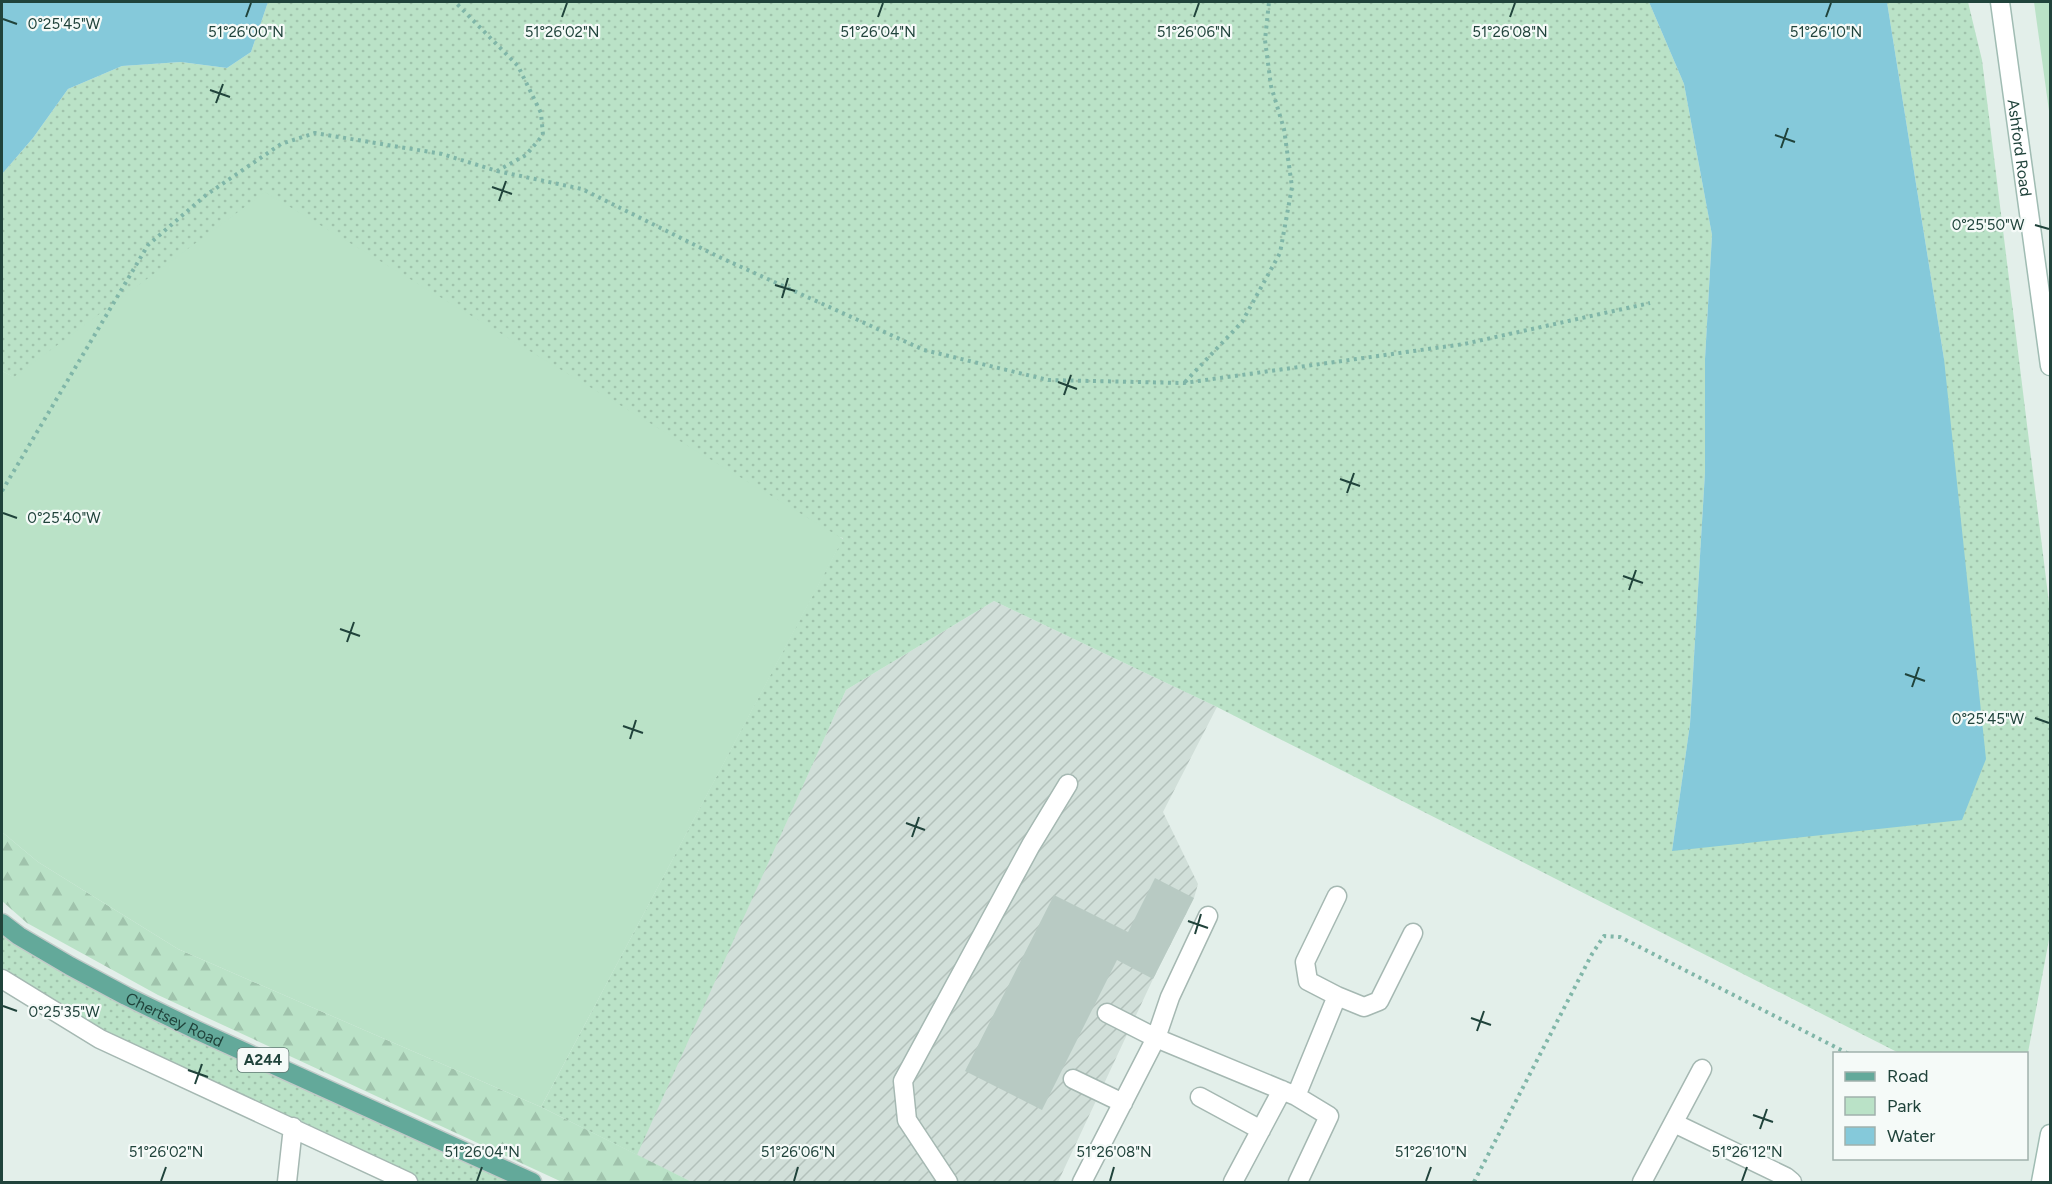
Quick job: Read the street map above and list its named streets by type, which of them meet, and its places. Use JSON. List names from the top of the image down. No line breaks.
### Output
{"streets":{"main road":["Chertsey Road","A244"],"street":["Ashford Road"]},"legend":["Road","Park","Water"],"coordinates":["0°25'45\"W","51°26'00\"N","51°26'02\"N","51°26'04\"N","51°26'06\"N","51°26'08\"N","51°26'10\"N","0°25'50\"W","0°25'40\"W","0°25'35\"W","51°26'12\"N"]}
